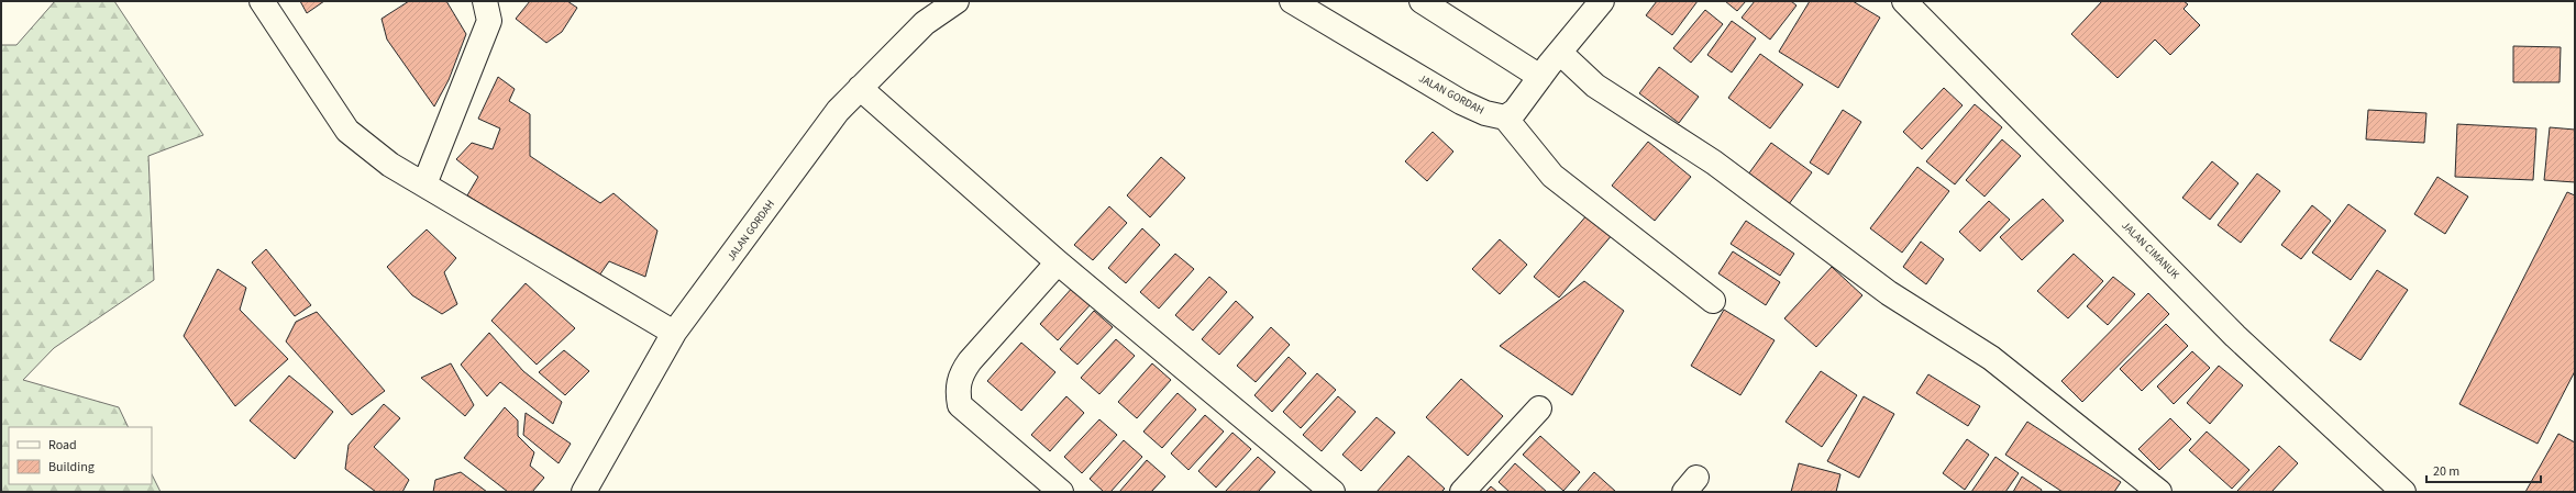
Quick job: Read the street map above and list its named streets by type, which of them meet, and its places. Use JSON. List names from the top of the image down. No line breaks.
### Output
{"streets":{"street":["JALAN GORDAH","JALAN CIMANUK"]},"legend":["Road","Building"],"scale_bar":"20 m"}
